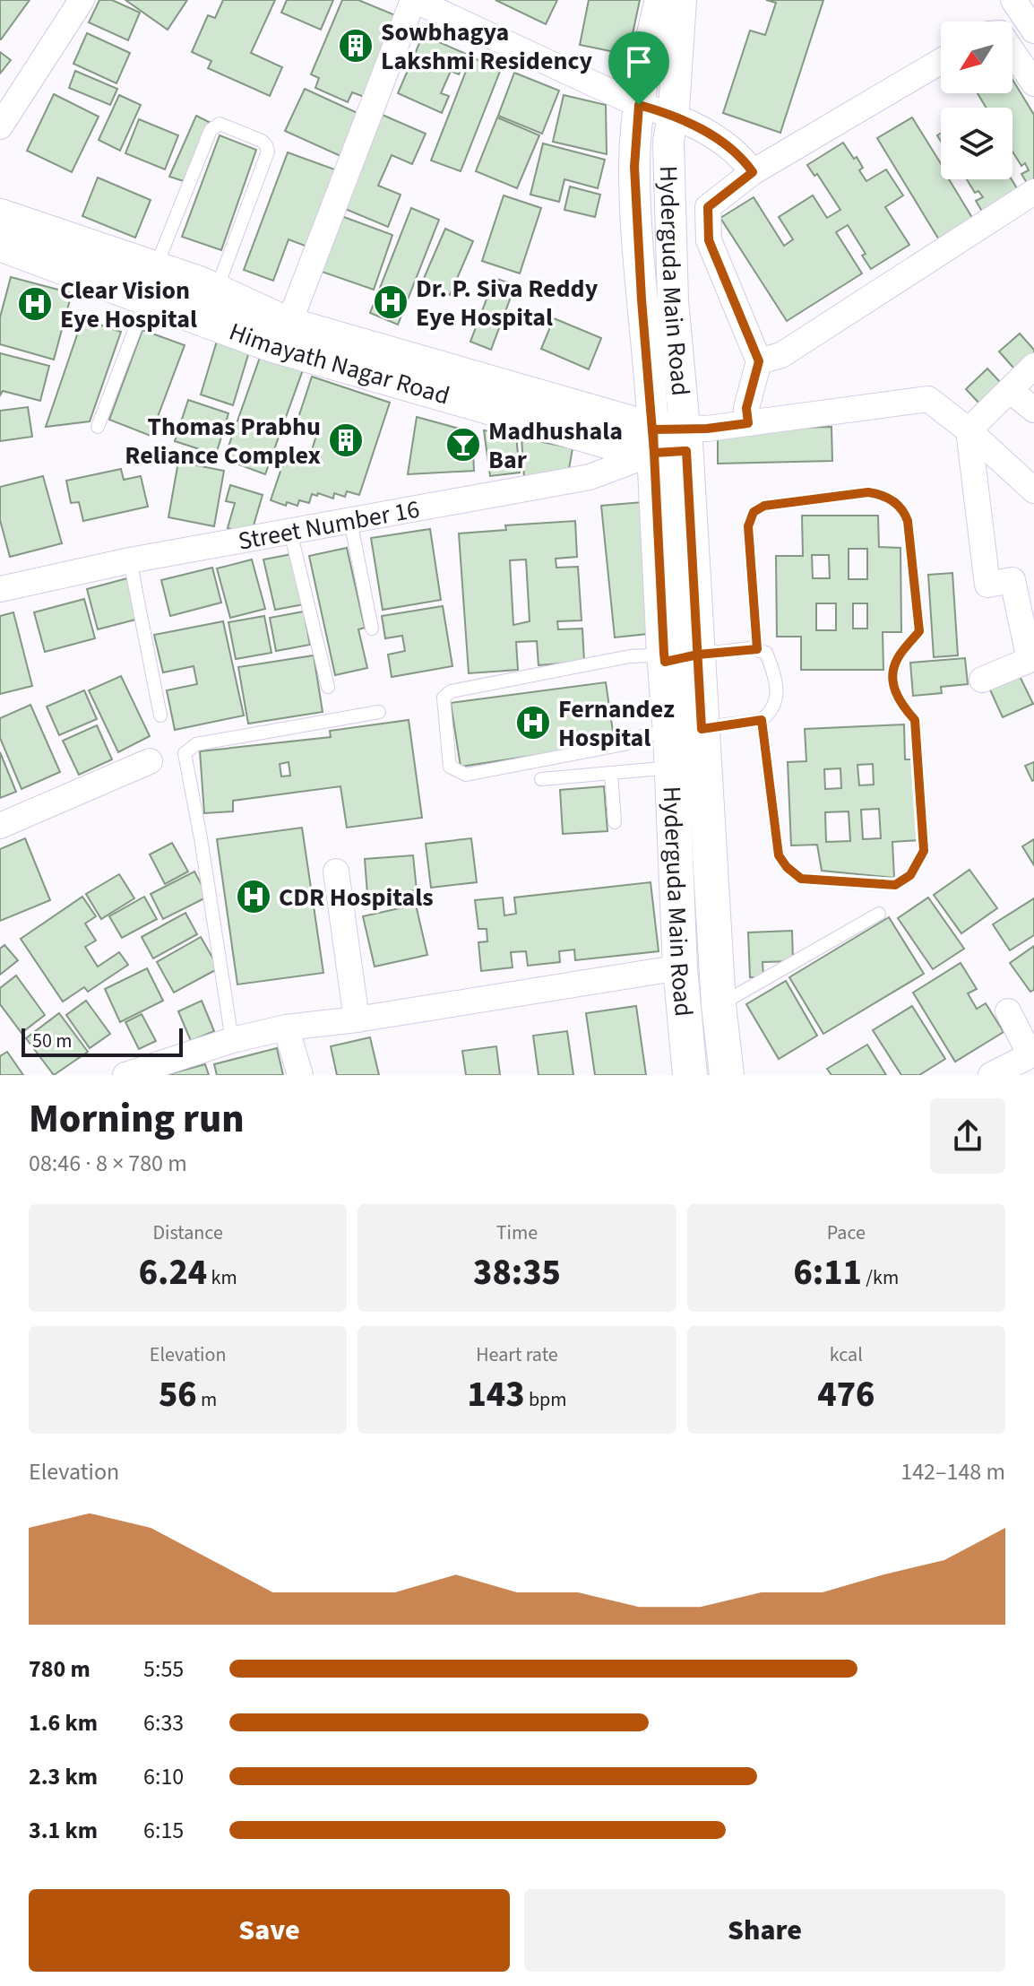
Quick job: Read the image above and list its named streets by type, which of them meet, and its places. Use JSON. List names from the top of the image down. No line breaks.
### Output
{"streets":{"main road":["Hyderguda Main Road","Himayath Nagar Road"],"street":["Street Number 16"]},"crossings":[["Hyderguda Main Road","Himayath Nagar Road"],["Hyderguda Main Road","Street Number 16"],["Himayath Nagar Road","Street Number 16"]],"places":{"building":["Sowbhagya Lakshmi Residency","Thomas Prabhu Reliance Complex"],"hospital":["Dr. P. Siva Reddy Eye Hospital","Clear Vision Eye Hospital","Fernandez Hospital","CDR Hospitals"],"bar":["Madhushala Bar"]},"scale_bar":"50 m","north":"bottom left","page":{"scale":"50 m","heading":["Morning run","08:46 · 8 × 780 m"],"stats":[["Distance","6.24 km"],["Time","38:35"],["Pace","6:11 /km"],["Elevation","56 m"],["Heart rate","143 bpm"],["kcal","476"]],"chart":["Elevation","142–148 m"],"list":[{"name":"780 m","note":"5:55"},{"name":"1.6 km","note":"6:33"},{"name":"2.3 km","note":"6:10"},{"name":"3.1 km","note":"6:15"}],"buttons":["Save","Share"]}}
